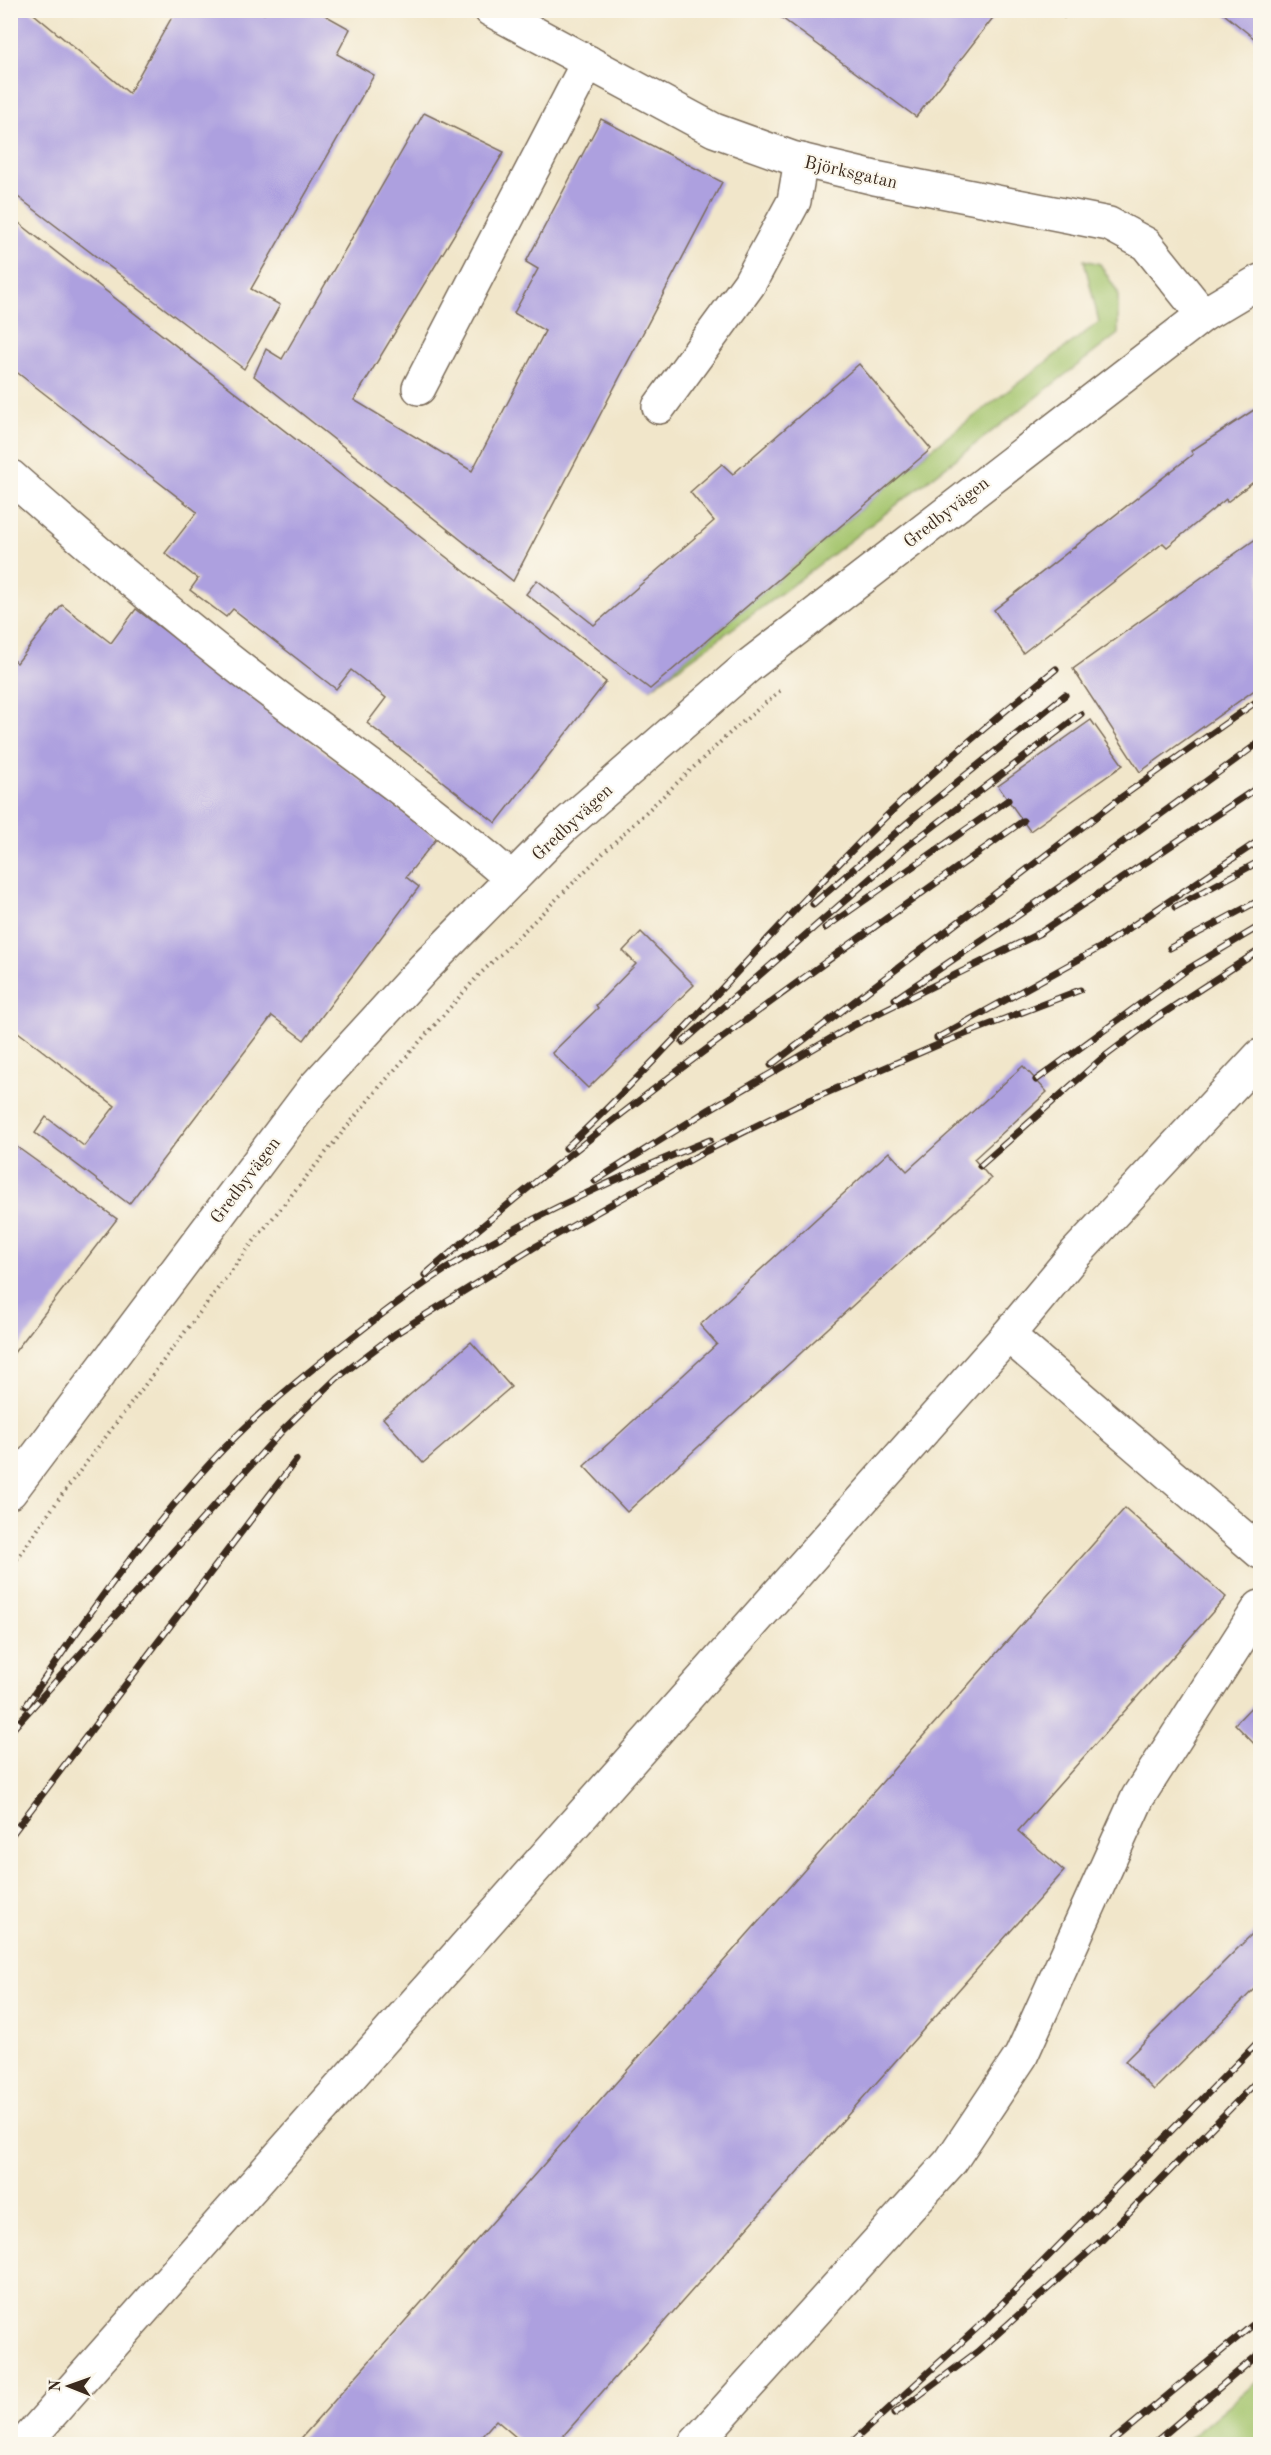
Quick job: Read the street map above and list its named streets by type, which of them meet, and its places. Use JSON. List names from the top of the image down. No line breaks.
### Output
{"streets":{"street":["Björksgatan","Gredbyvägen"]},"crossings":[["Björksgatan","Gredbyvägen"]],"north":"left"}
